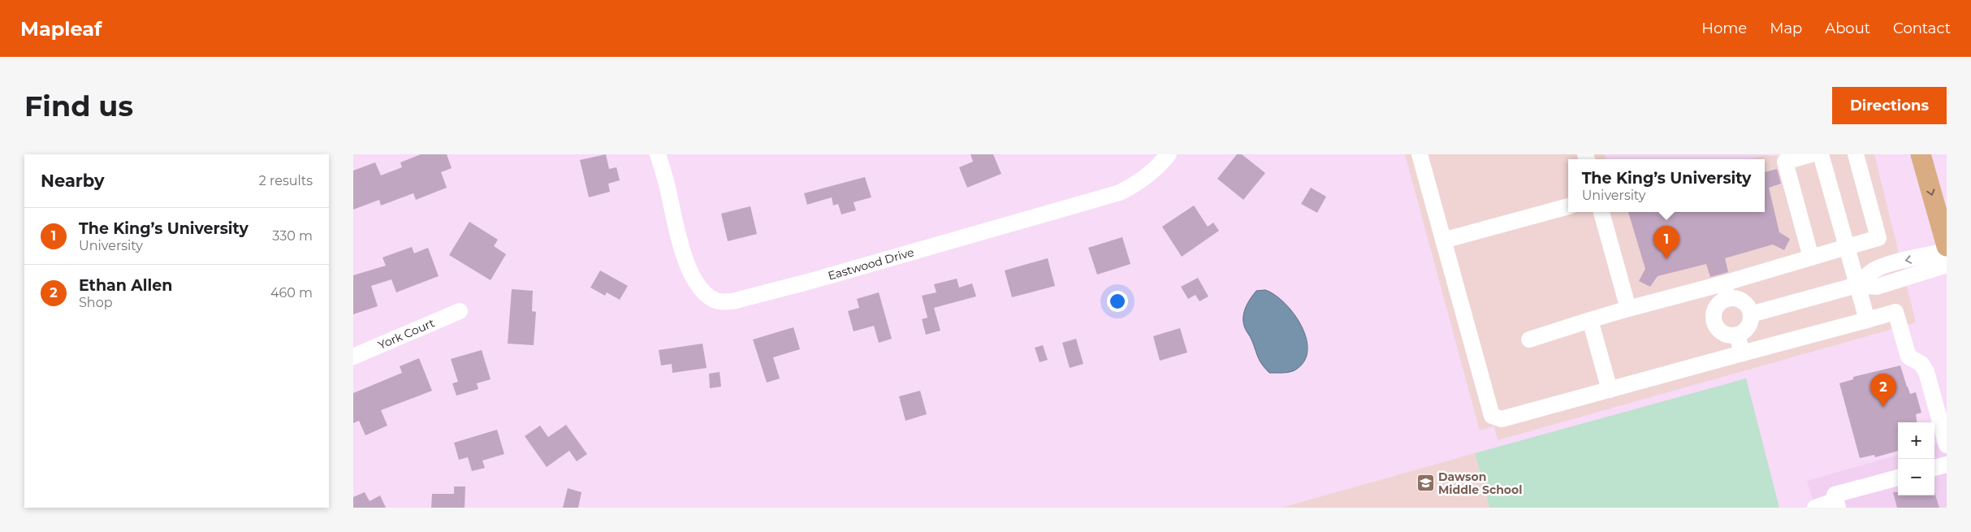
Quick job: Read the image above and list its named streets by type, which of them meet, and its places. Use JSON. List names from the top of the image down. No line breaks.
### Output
{"streets":{"street":["Eastwood Drive","York Court"]},"places":{"school or university":["Dawson Middle School"]},"page":{"header":"Mapleaf","nav":["Home","Map","About","Contact"],"buttons":"Directions","title":"Find us","heading":["Nearby","2 results"],"popup":["The King’s University","University"],"list":[{"mark":"1","name":"The King’s University","note":"University","value":"330 m"},{"mark":"2","name":"Ethan Allen","note":"Shop","value":"460 m"}],"pins":["1","2"],"map_buttons":["+","−"]}}
